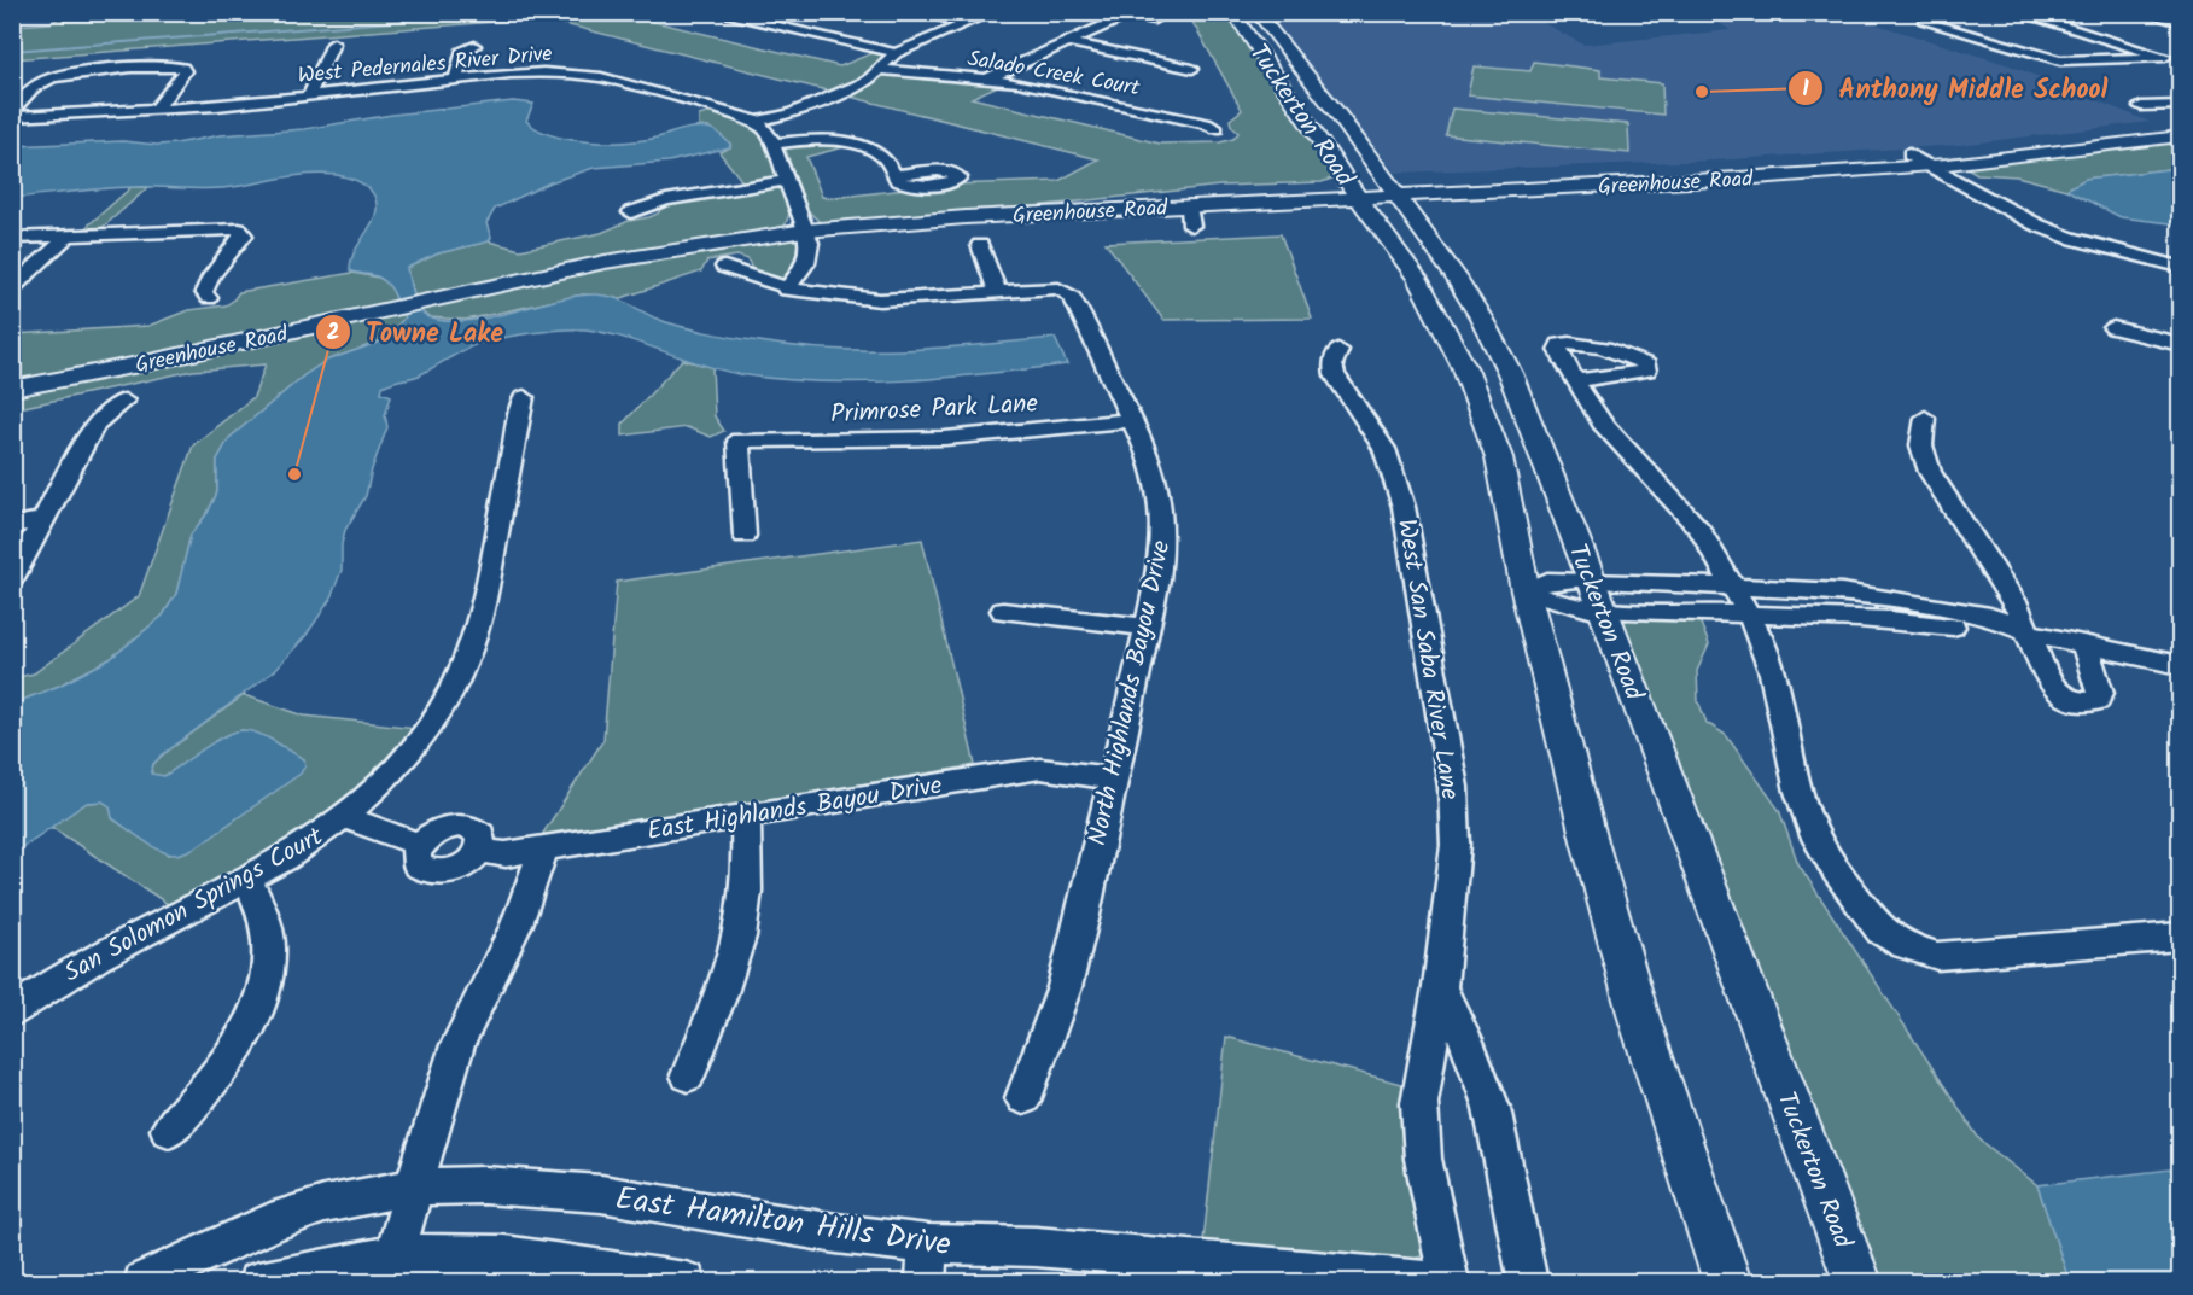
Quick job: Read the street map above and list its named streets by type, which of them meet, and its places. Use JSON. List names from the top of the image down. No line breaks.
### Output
{"streets":{"main road":["Tuckerton Road","Greenhouse Road"],"street":["West Pedernales River Drive","Salado Creek Court","Primrose Park Lane","West San Saba River Lane","North Highlands Bayou Drive","East Highlands Bayou Drive","San Solomon Springs Court","East Hamilton Hills Drive"]},"crossings":[["Tuckerton Road","Greenhouse Road"],["Primrose Park Lane","North Highlands Bayou Drive"],["North Highlands Bayou Drive","East Highlands Bayou Drive"],["East Highlands Bayou Drive","San Solomon Springs Court"]],"places":["Anthony Middle School","Towne Lake"]}
